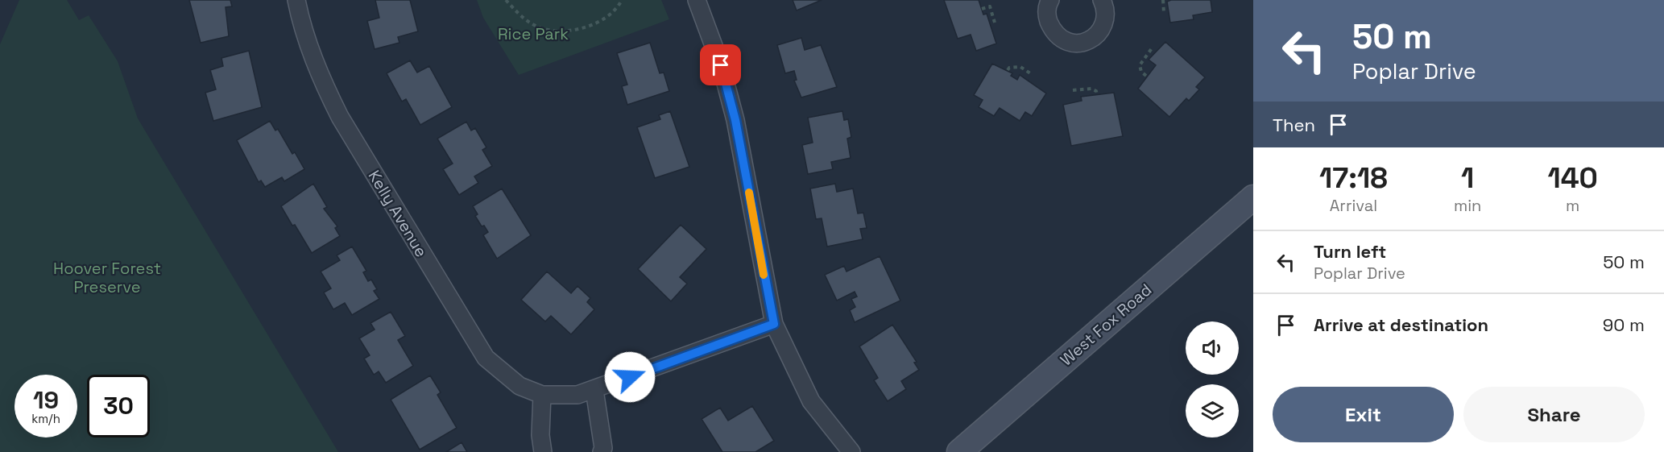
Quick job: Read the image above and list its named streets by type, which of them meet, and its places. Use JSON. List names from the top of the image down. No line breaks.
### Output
{"streets":{"street":["Kelly Avenue","West Fox Road"]},"parks":["Rice Park","Hoover Forest Preserve"],"page":{"turn":["50 m","Poplar Drive"],"then":"Then","eta":["17:18","Arrival","1","min","140","m"],"list":[{"name":"Turn left","note":"Poplar Drive","value":"50 m"},{"name":"Arrive at destination","value":"90 m"}],"speed":"19 km/h","limit":"30","buttons":["Exit","Share"]}}
